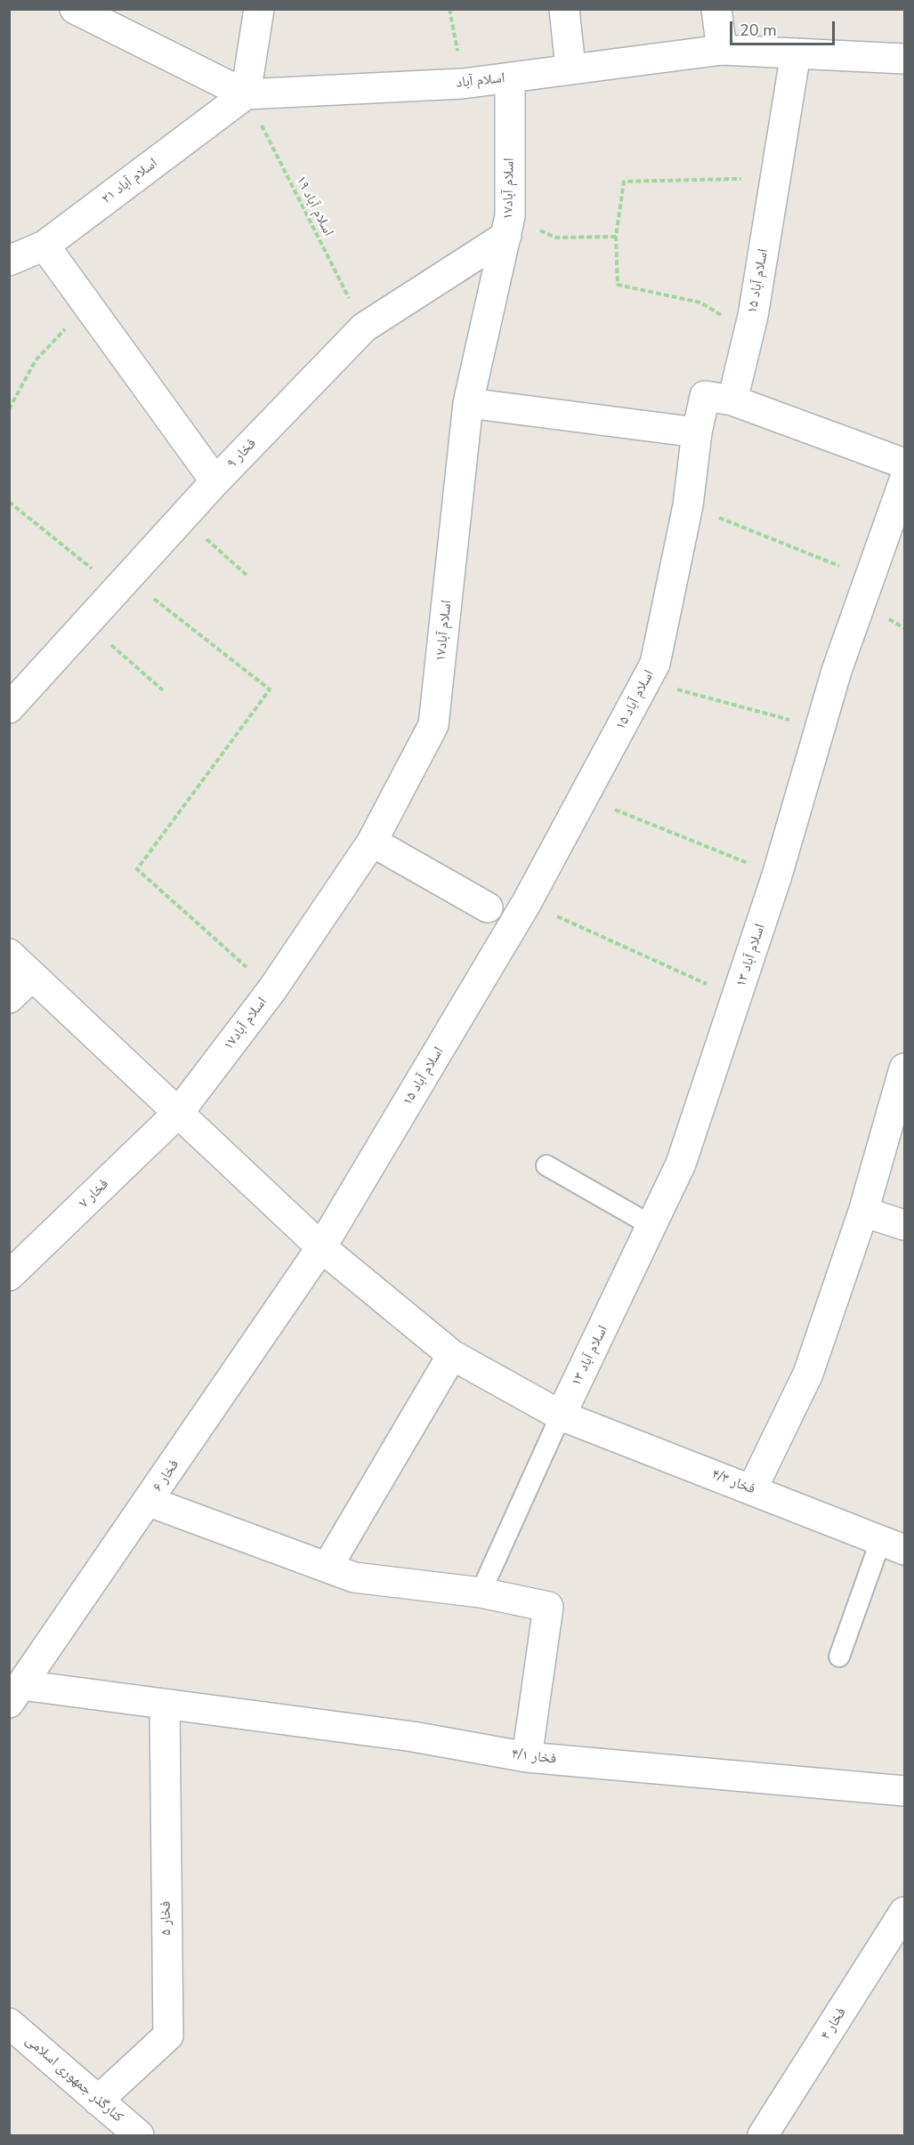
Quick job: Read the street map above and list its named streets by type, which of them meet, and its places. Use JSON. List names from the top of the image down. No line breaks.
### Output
{"streets":{"street":["اسلام آباد","اسلام آباد ۲۱","اسلام آباد۱۷","اسلام آباد ۱۵","فخار ۹","اسلام آباد ۱۳","فخار ۷","فخار ۶","فخار ۴/۳","فخار ۴/۱","فخار ۵","فخار ۴","کنارگذر جمهوری اسلامی"],"path":["اسلام آباد ۱۹"]},"crossings":[["اسلام آباد","اسلام آباد ۲۱"],["اسلام آباد","اسلام آباد۱۷"],["اسلام آباد","اسلام آباد ۱۹"],["اسلام آباد","اسلام آباد ۱۵"],["اسلام آباد ۲۱","اسلام آباد ۱۹"],["اسلام آباد۱۷","فخار ۹"],["اسلام آباد۱۷","فخار ۷"],["اسلام آباد۱۷","فخار ۴/۳"],["اسلام آباد ۱۹","فخار ۹"],["اسلام آباد ۱۵","فخار ۶"],["اسلام آباد ۱۵","فخار ۴/۳"],["اسلام آباد ۱۳","فخار ۴/۳"],["فخار ۷","فخار ۴/۳"],["فخار ۶","فخار ۴/۳"],["فخار ۶","فخار ۴/۱"],["فخار ۴/۱","فخار ۵"],["فخار ۵","کنارگذر جمهوری اسلامی"]],"scale_bar":"20 m"}
